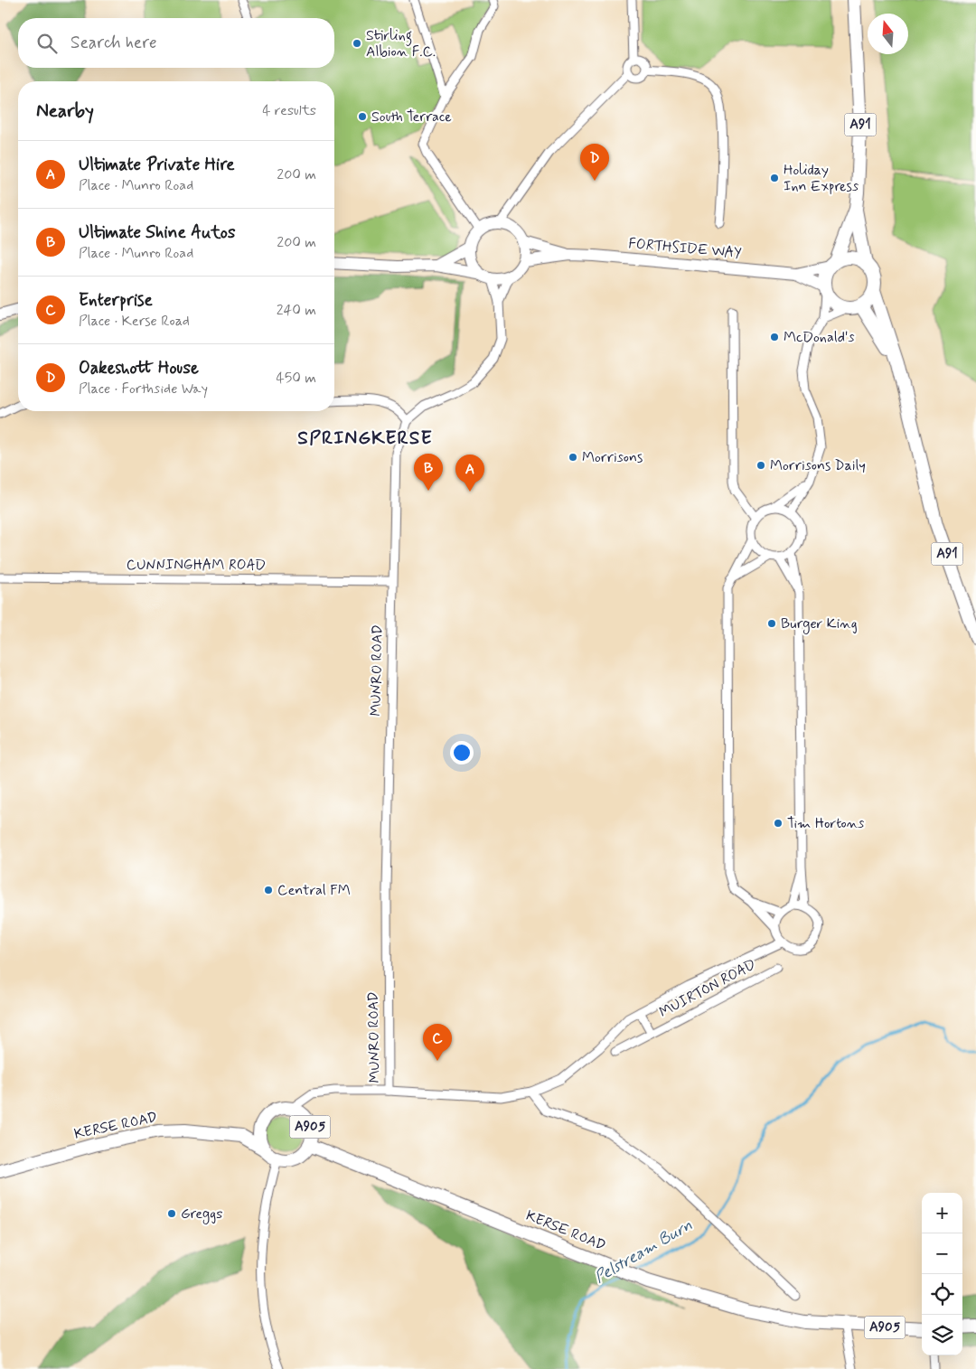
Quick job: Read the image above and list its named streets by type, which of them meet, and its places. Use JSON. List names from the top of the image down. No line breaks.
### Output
{"streets":{"main road":["A91","KERSE ROAD","A905"],"street":["FORTHSIDE WAY","CUNNINGHAM ROAD","MUNRO ROAD","MUIRTON ROAD"]},"crossings":[["A91","FORTHSIDE WAY"],["CUNNINGHAM ROAD","MUNRO ROAD"],["KERSE ROAD","A905"]],"districts":["SPRINGKERSE"],"water":["Pelstream Burn"],"places":["Stirling Albion F.C.","South Terrace","Holiday Inn Express","McDonald's","Morrisons","Morrisons Daily","Burger King","Tim Hortons","Central FM","Greggs"],"north":"top","page":{"search":"Search here","heading":["Nearby","4 results"],"list":[{"mark":"A","name":"Ultimate Private Hire","note":"Place · Munro Road","value":"200 m"},{"mark":"B","name":"Ultimate Shine Autos","note":"Place · Munro Road","value":"200 m"},{"mark":"C","name":"Enterprise","note":"Place · Kerse Road","value":"240 m"},{"mark":"D","name":"Oakeshott House","note":"Place · Forthside Way","value":"450 m"}],"pins":["D","B","A","C"],"map_buttons":["+","−"]}}
